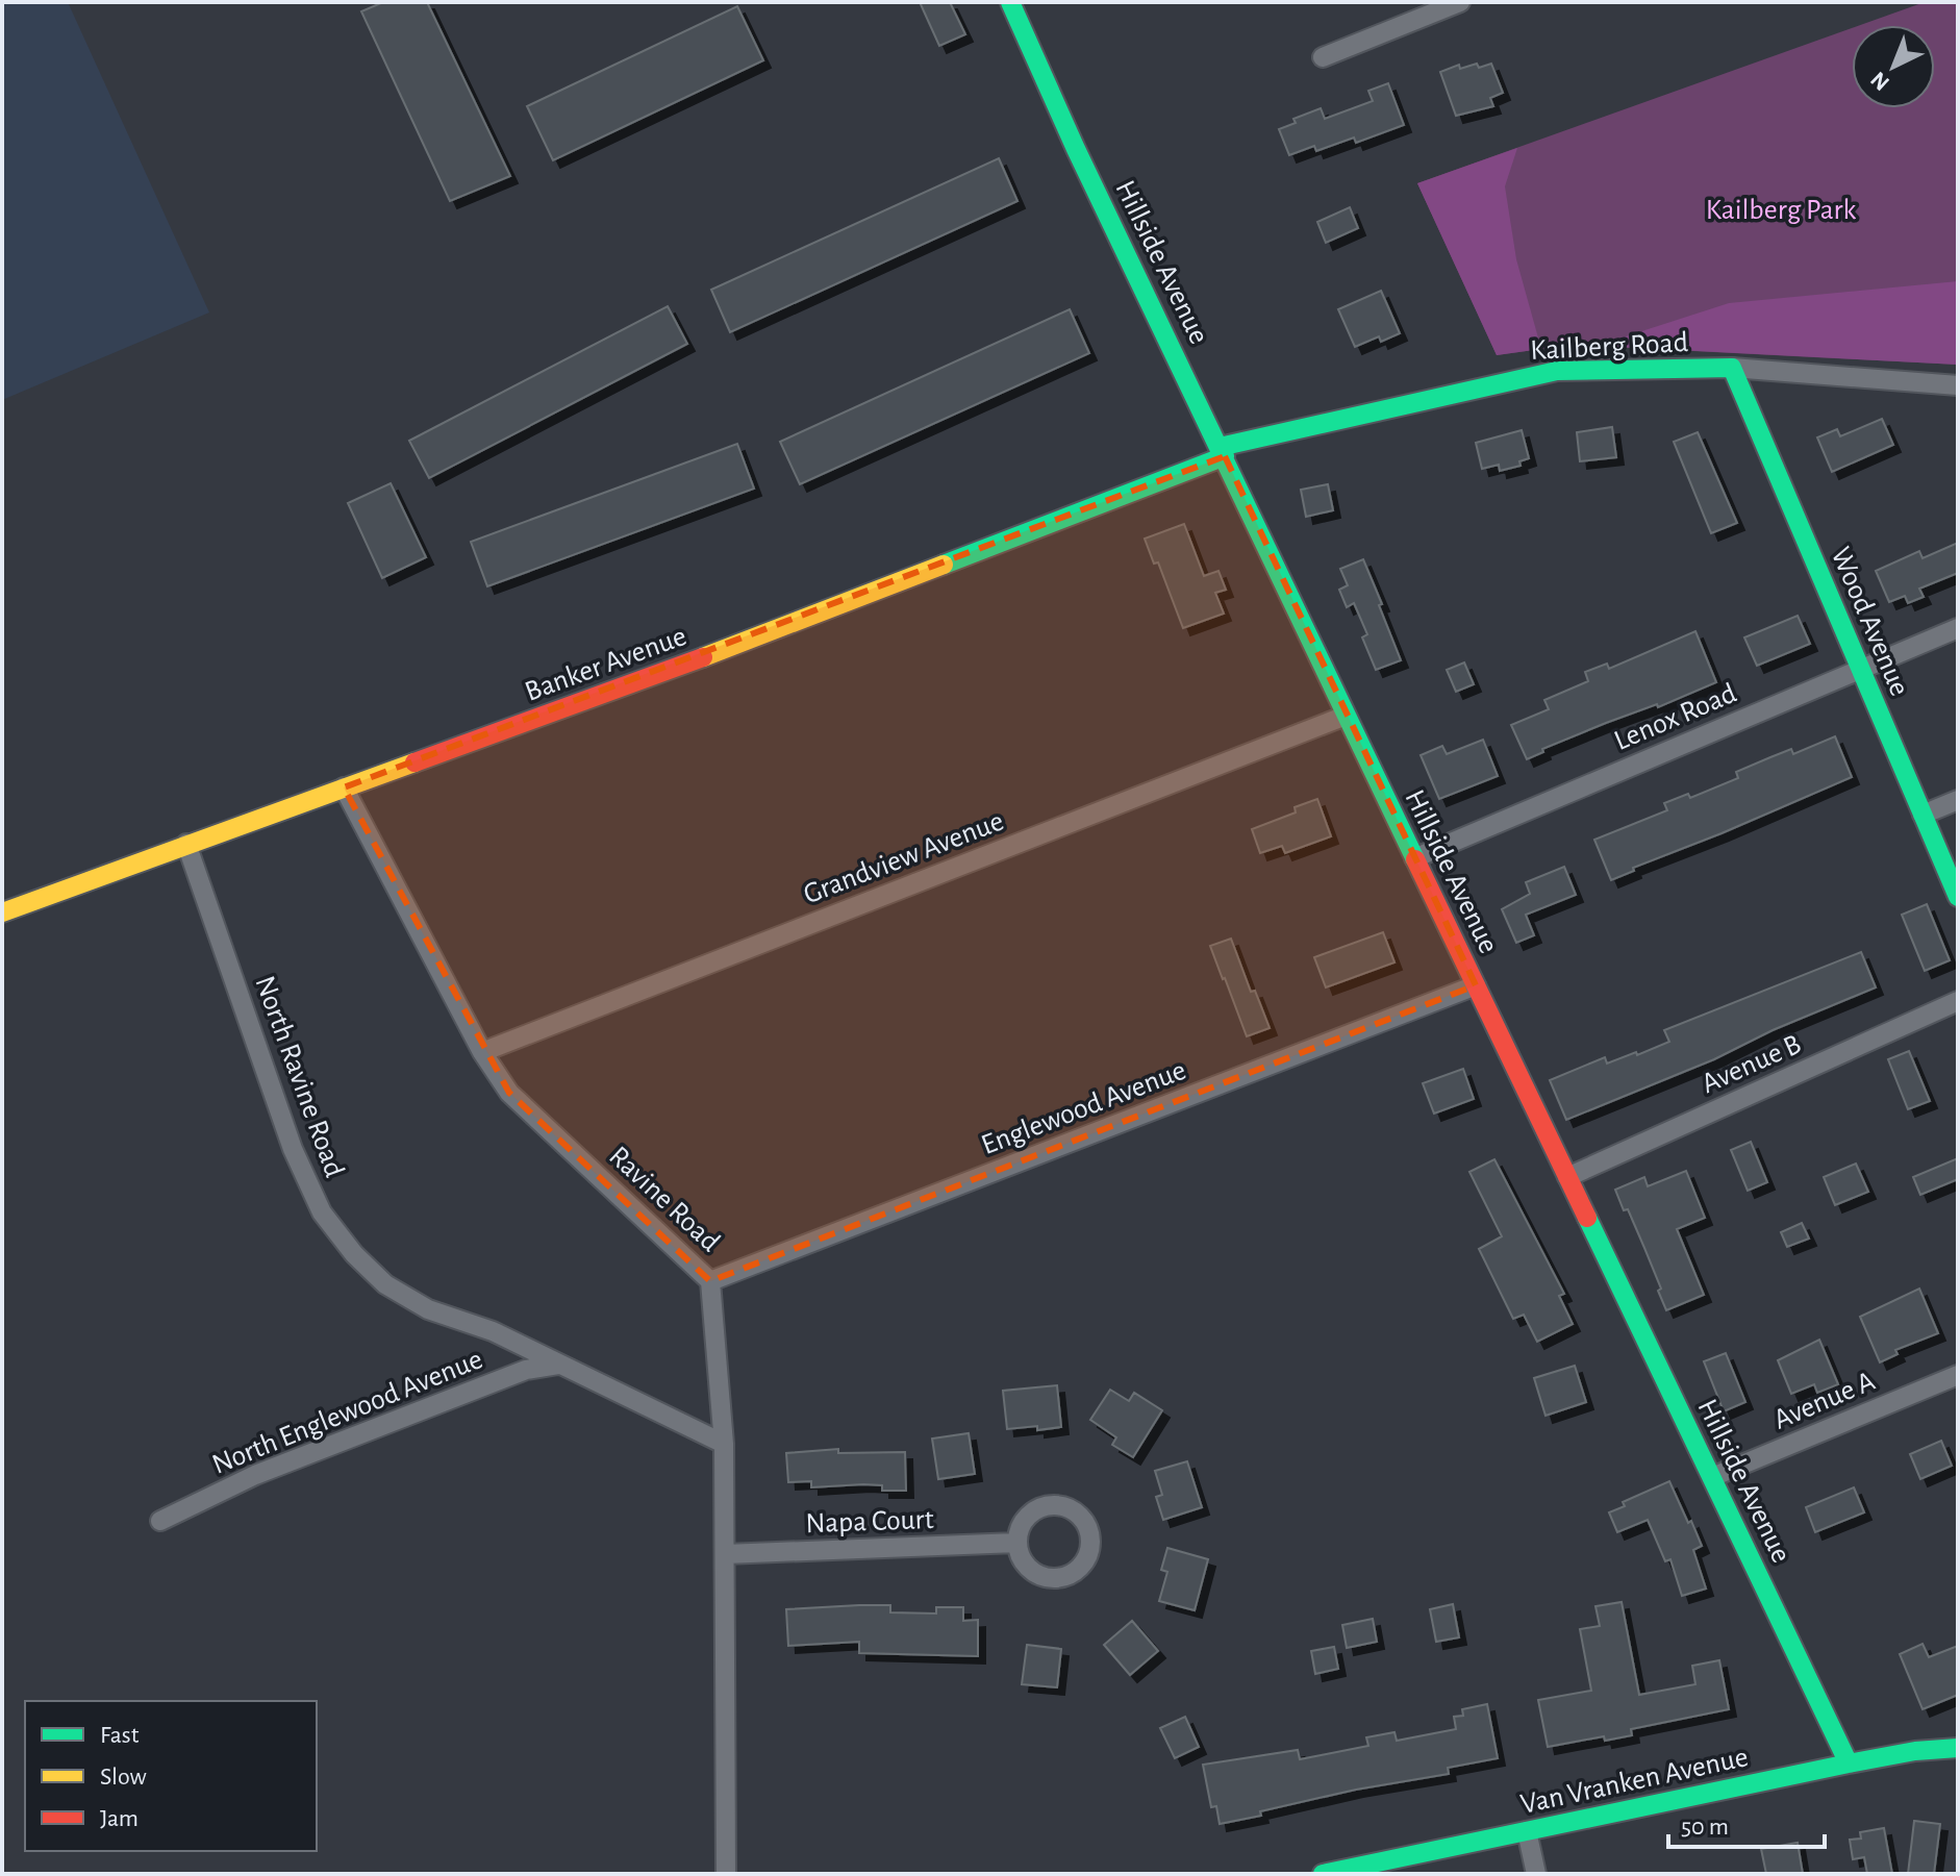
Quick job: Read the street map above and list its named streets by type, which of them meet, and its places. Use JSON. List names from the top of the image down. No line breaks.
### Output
{"streets":{"street":["Hillside Avenue","Kailberg Road","Wood Avenue","Banker Avenue","Lenox Road","Grandview Avenue","Avenue B","North Ravine Road","Englewood Avenue","Ravine Road","Avenue A","North Englewood Avenue","Napa Court","Van Vranken Avenue"]},"crossings":[["Hillside Avenue","Kailberg Road"],["Hillside Avenue","Banker Avenue"],["Hillside Avenue","Lenox Road"],["Hillside Avenue","Grandview Avenue"],["Hillside Avenue","Avenue B"],["Hillside Avenue","Englewood Avenue"],["Hillside Avenue","Avenue A"],["Hillside Avenue","Van Vranken Avenue"],["Kailberg Road","Wood Avenue"],["Kailberg Road","Banker Avenue"],["Wood Avenue","Lenox Road"],["Banker Avenue","North Ravine Road"],["Banker Avenue","Ravine Road"],["Grandview Avenue","Ravine Road"],["North Ravine Road","Ravine Road"],["North Ravine Road","North Englewood Avenue"],["Englewood Avenue","Ravine Road"],["Ravine Road","Napa Court"]],"parks":["Kailberg Park"],"legend":["Fast","Slow","Jam"],"scale_bar":"50 m","north":"bottom left"}
